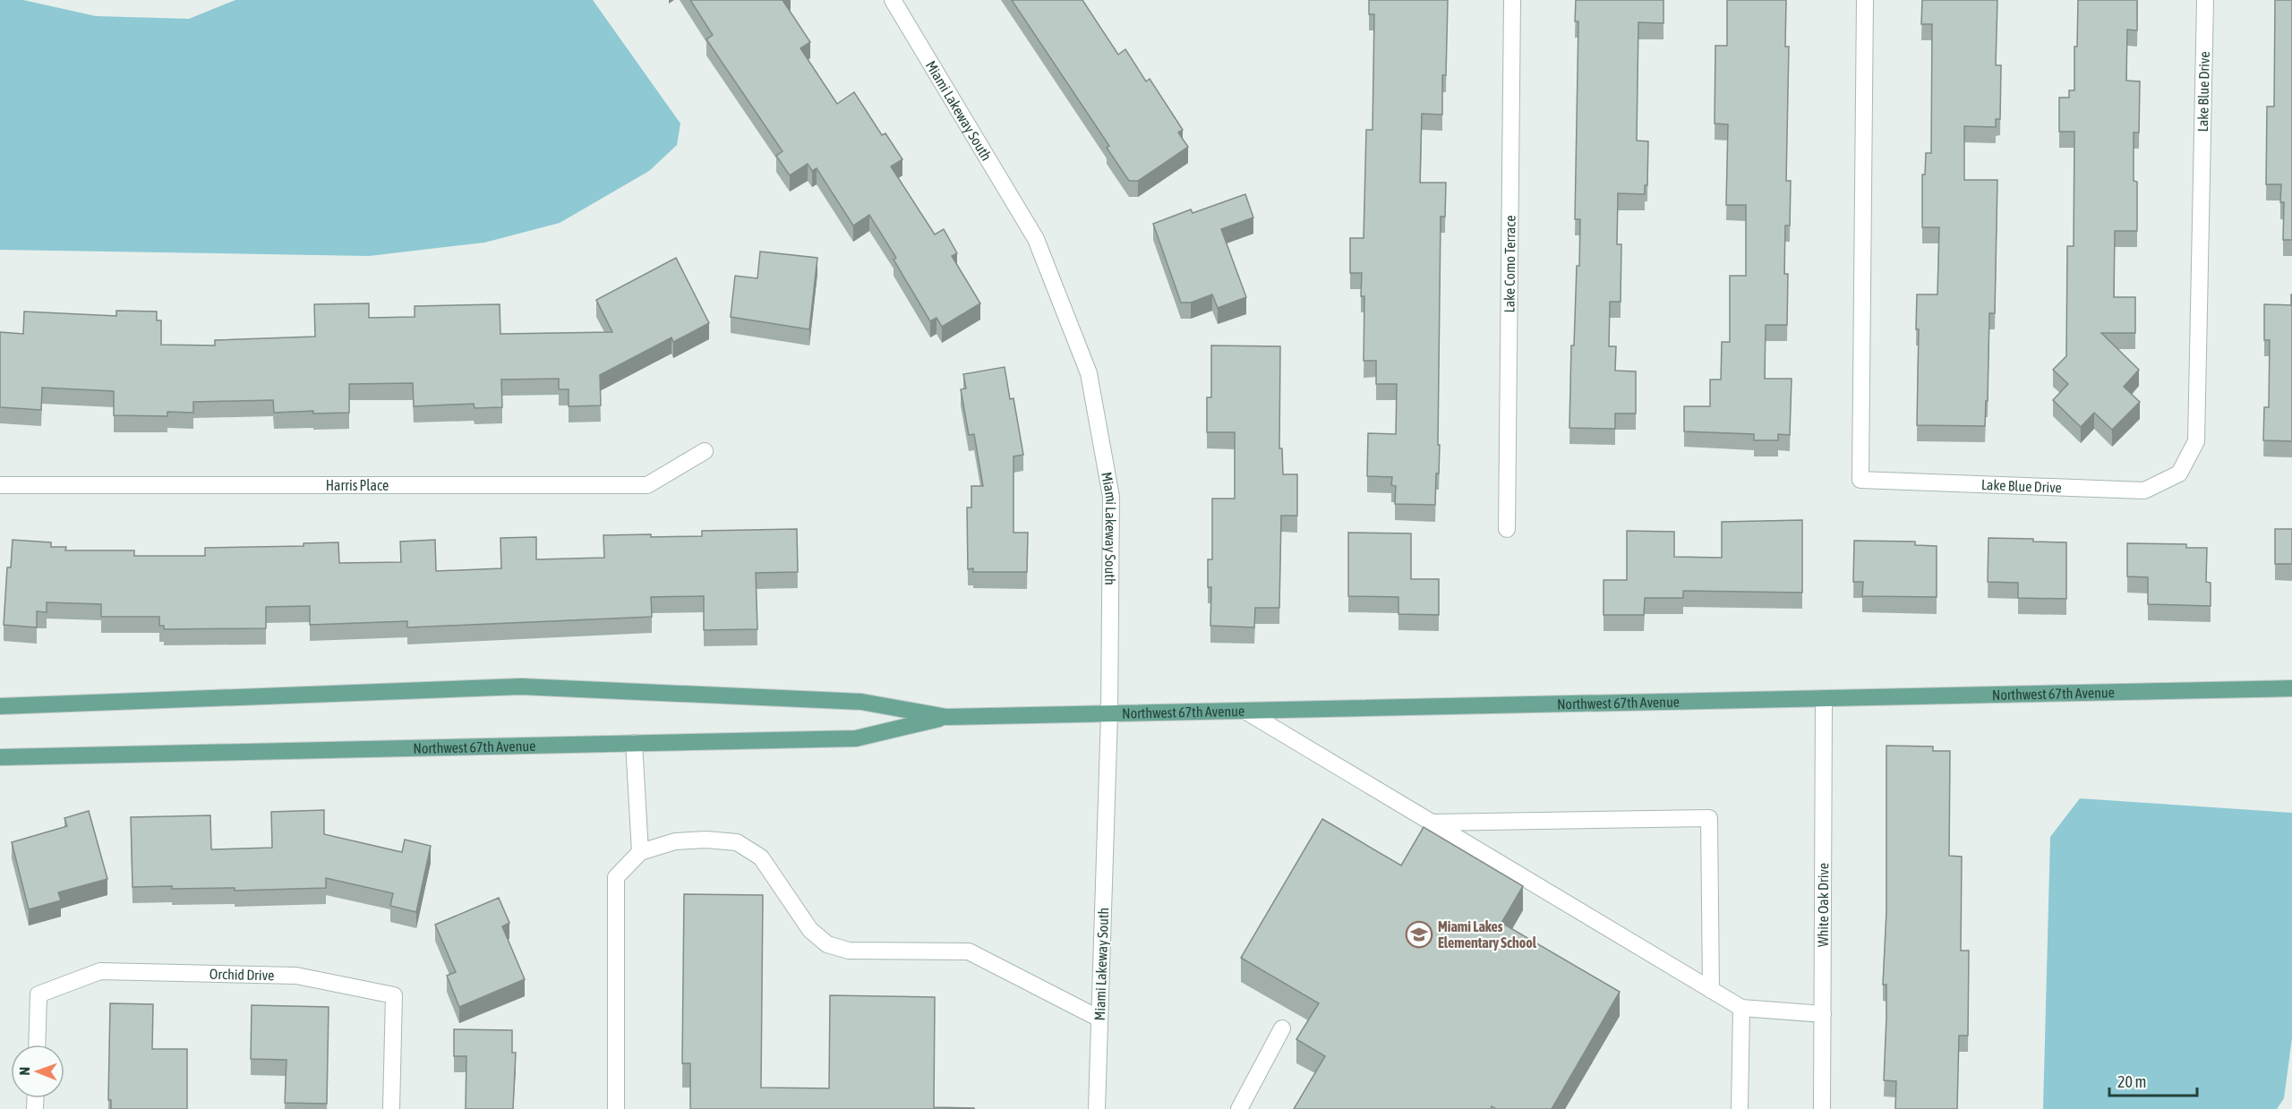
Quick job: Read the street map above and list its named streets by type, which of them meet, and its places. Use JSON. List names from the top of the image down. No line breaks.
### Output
{"streets":{"main road":["Northwest 67th Avenue"],"street":["Lake Blue Drive","Miami Lakeway South","Lake Como Terrace","Harris Place","White Oak Drive","Orchid Drive"]},"crossings":[["Miami Lakeway South","Northwest 67th Avenue"],["Northwest 67th Avenue","White Oak Drive"]],"places":{"school or university":["Miami Lakes Elementary School"]},"scale_bar":"20 m","north":"left"}
